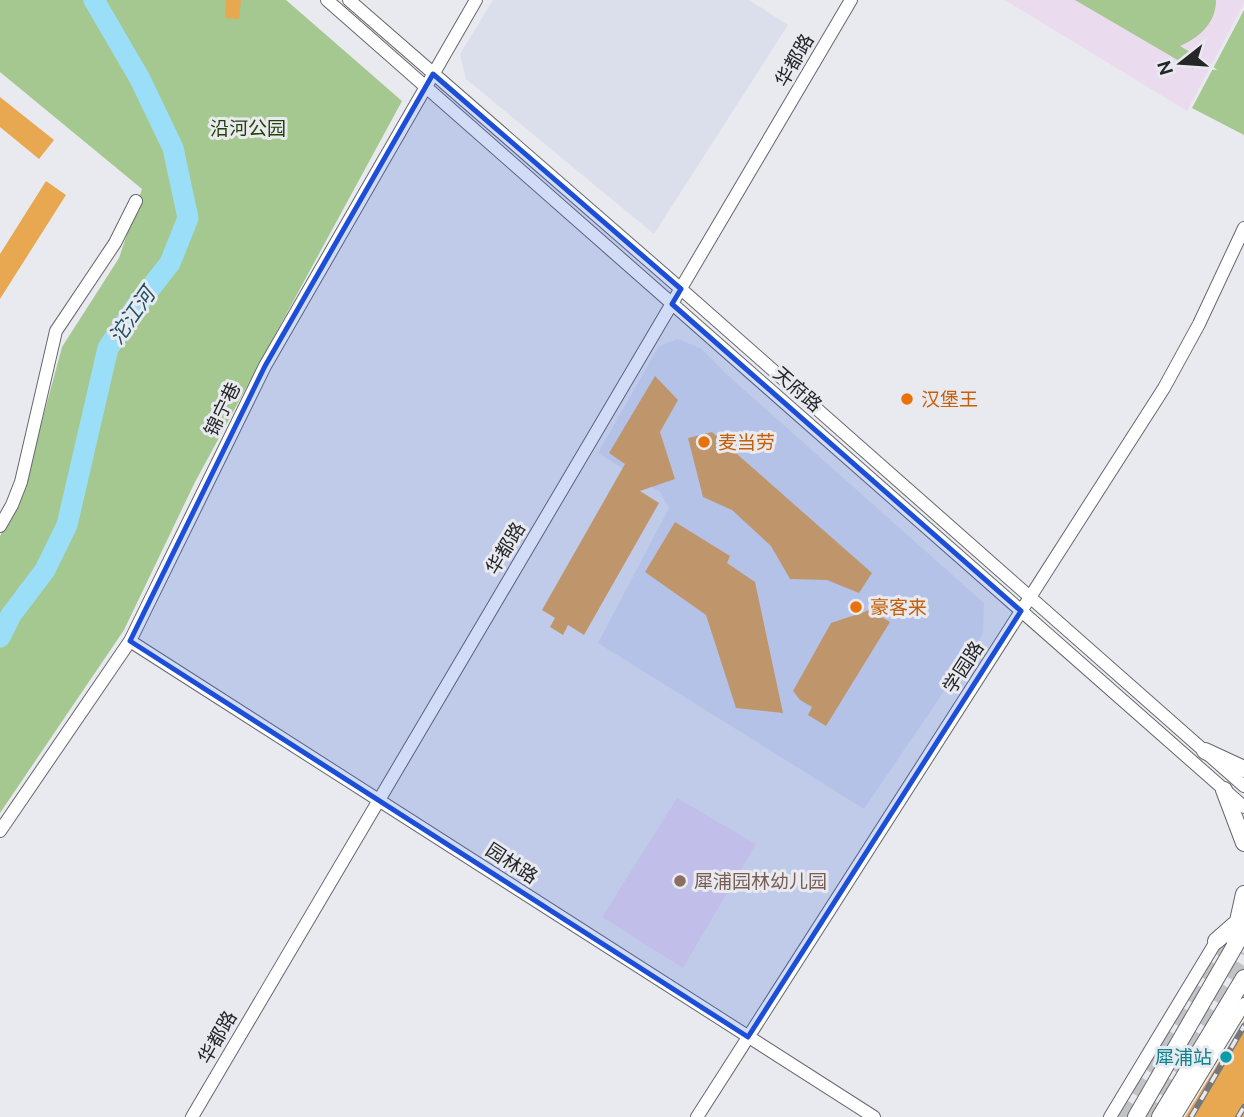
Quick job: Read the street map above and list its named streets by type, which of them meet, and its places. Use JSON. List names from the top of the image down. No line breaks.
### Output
{"streets":{"street":["华都路","天府路","锦宁巷","学园路","园林路"]},"crossings":[["华都路","天府路"],["华都路","园林路"],["天府路","锦宁巷"],["天府路","学园路"],["锦宁巷","园林路"],["学园路","园林路"]],"water":["沱江河"],"parks":["沿河公园"],"places":["汉堡王","麦当劳","豪客来","犀浦园林幼儿园","犀浦站"],"north":"left"}
